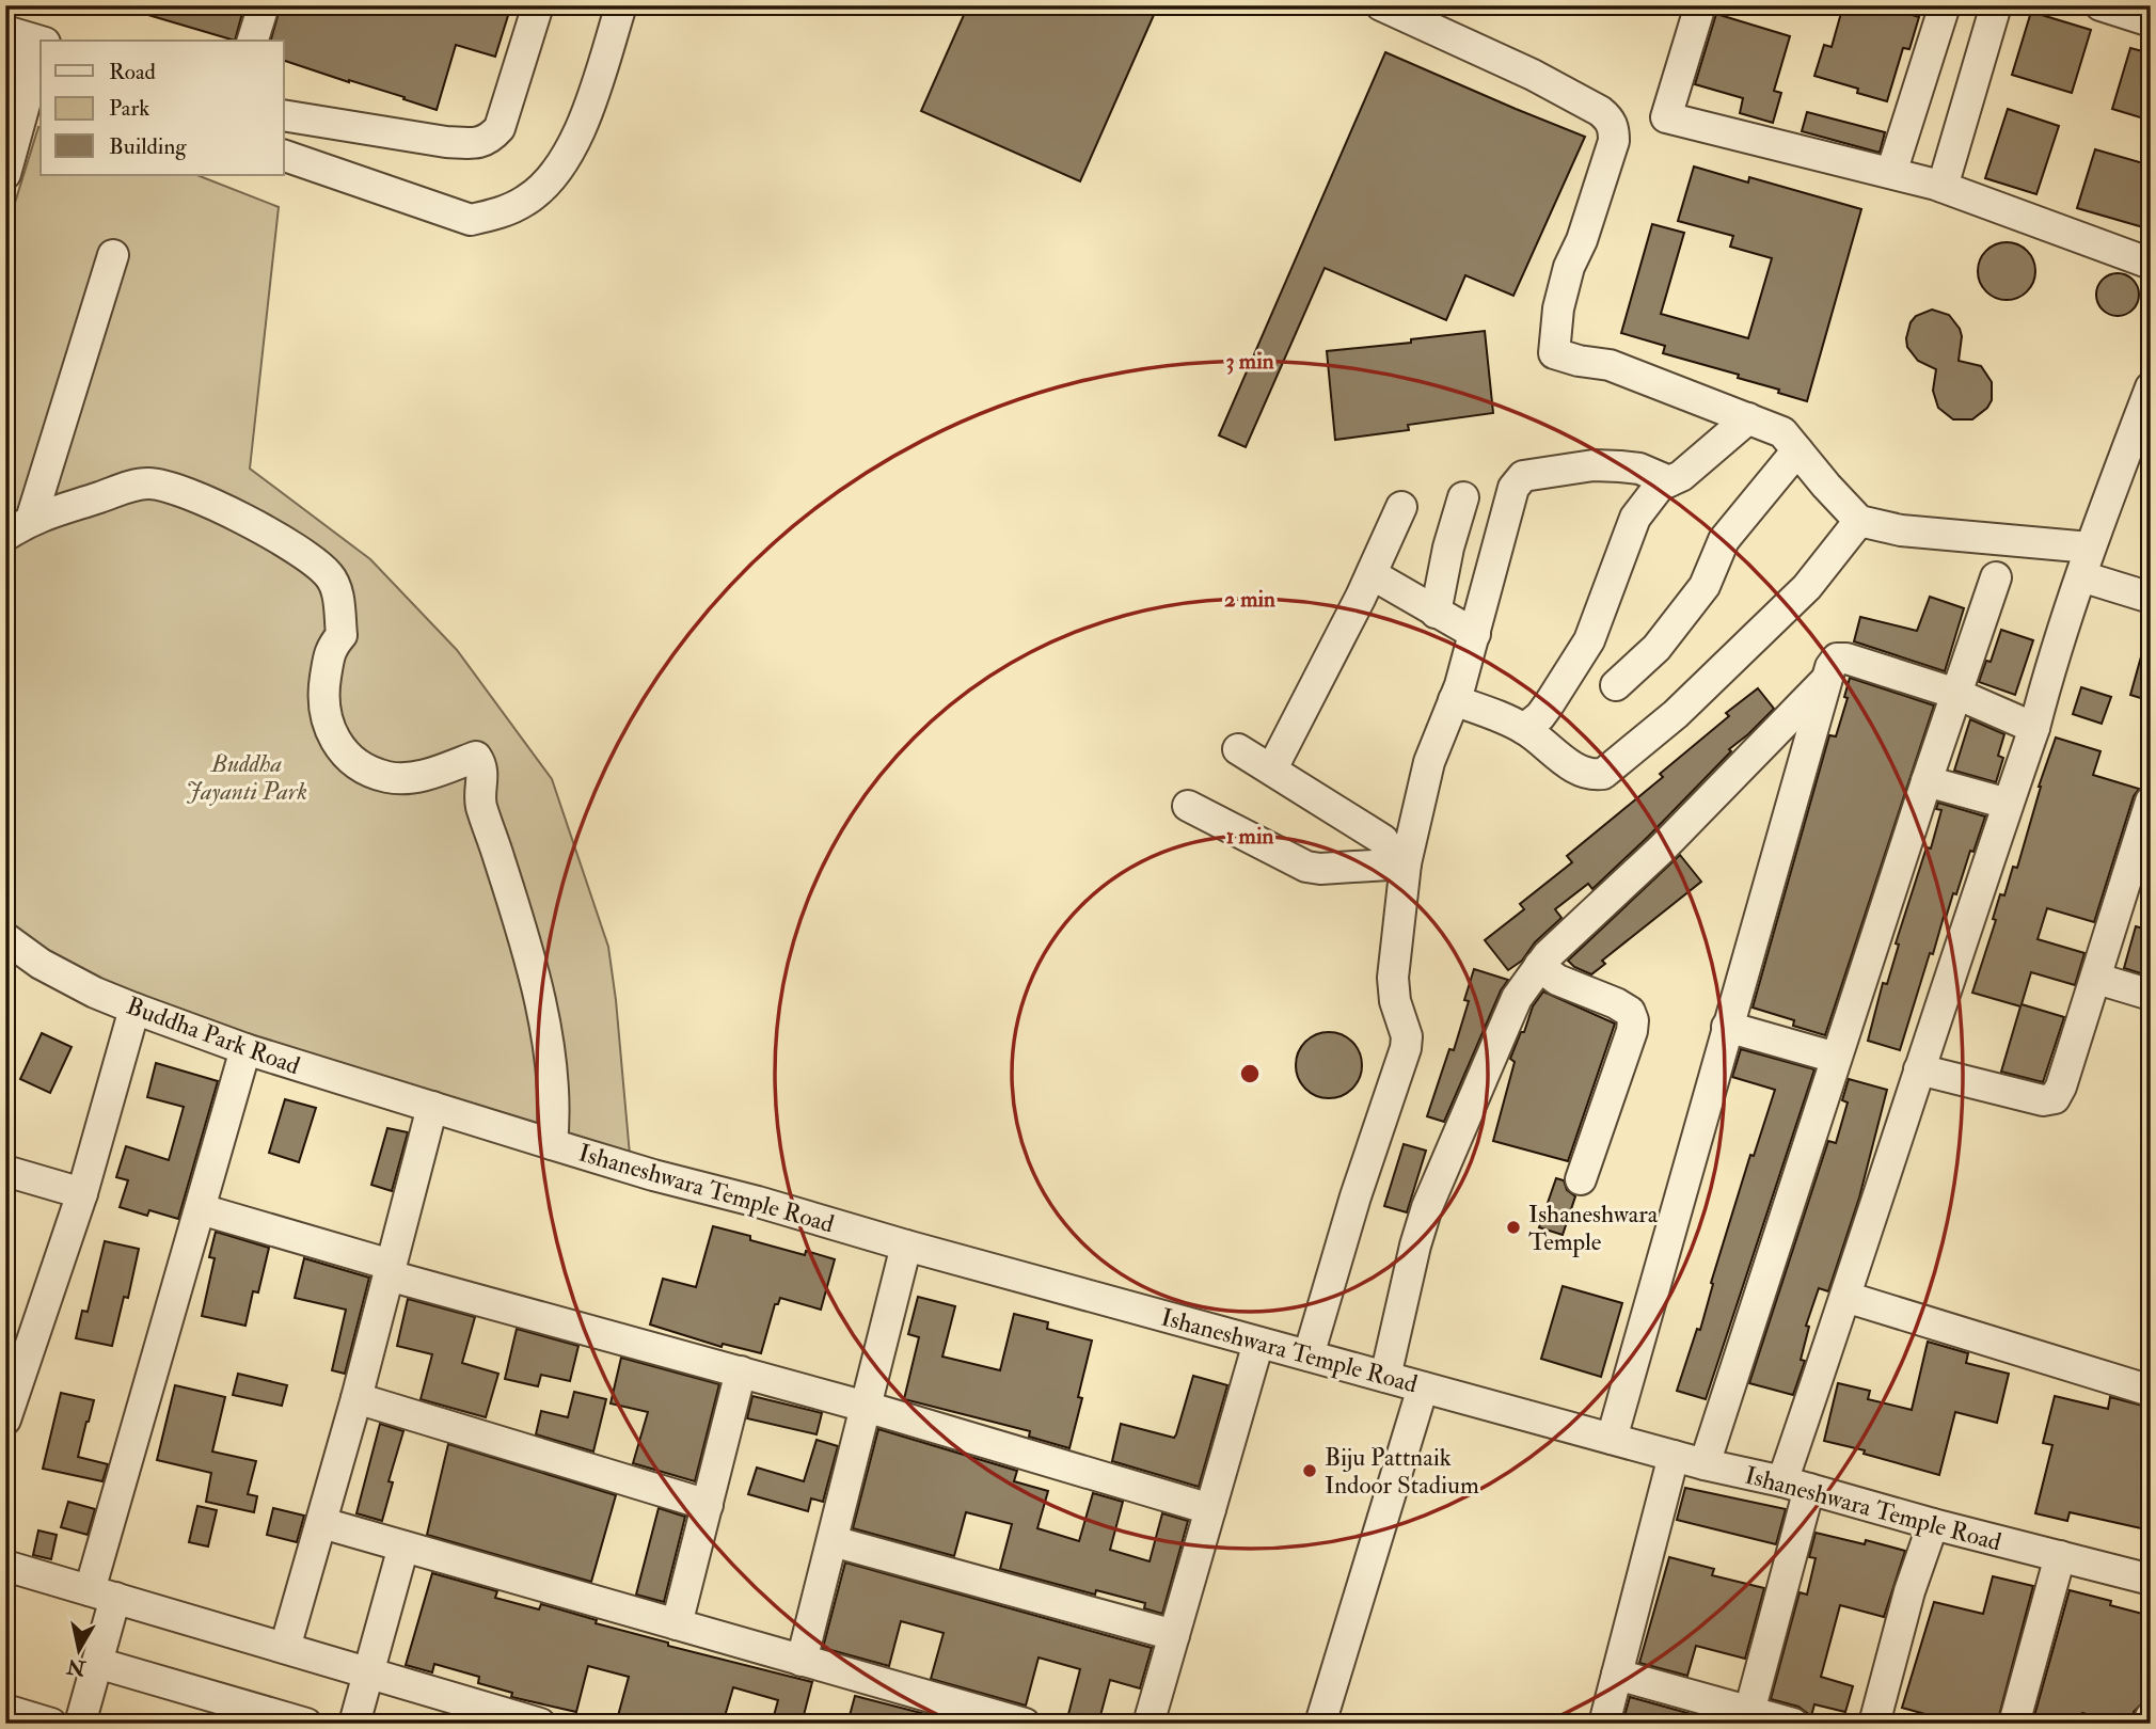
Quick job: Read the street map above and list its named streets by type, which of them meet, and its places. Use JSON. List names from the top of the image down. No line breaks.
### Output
{"streets":{"street":["Buddha Park Road","Ishaneshwara Temple Road"]},"crossings":[["Buddha Park Road","Ishaneshwara Temple Road"]],"parks":["Buddha Jayanti Park"],"places":["Ishaneshwara Temple","Biju Pattnaik Indoor Stadium"],"legend":["Road","Park","Building"],"north":"bottom","rings":["3 min","2 min","1 min"]}
